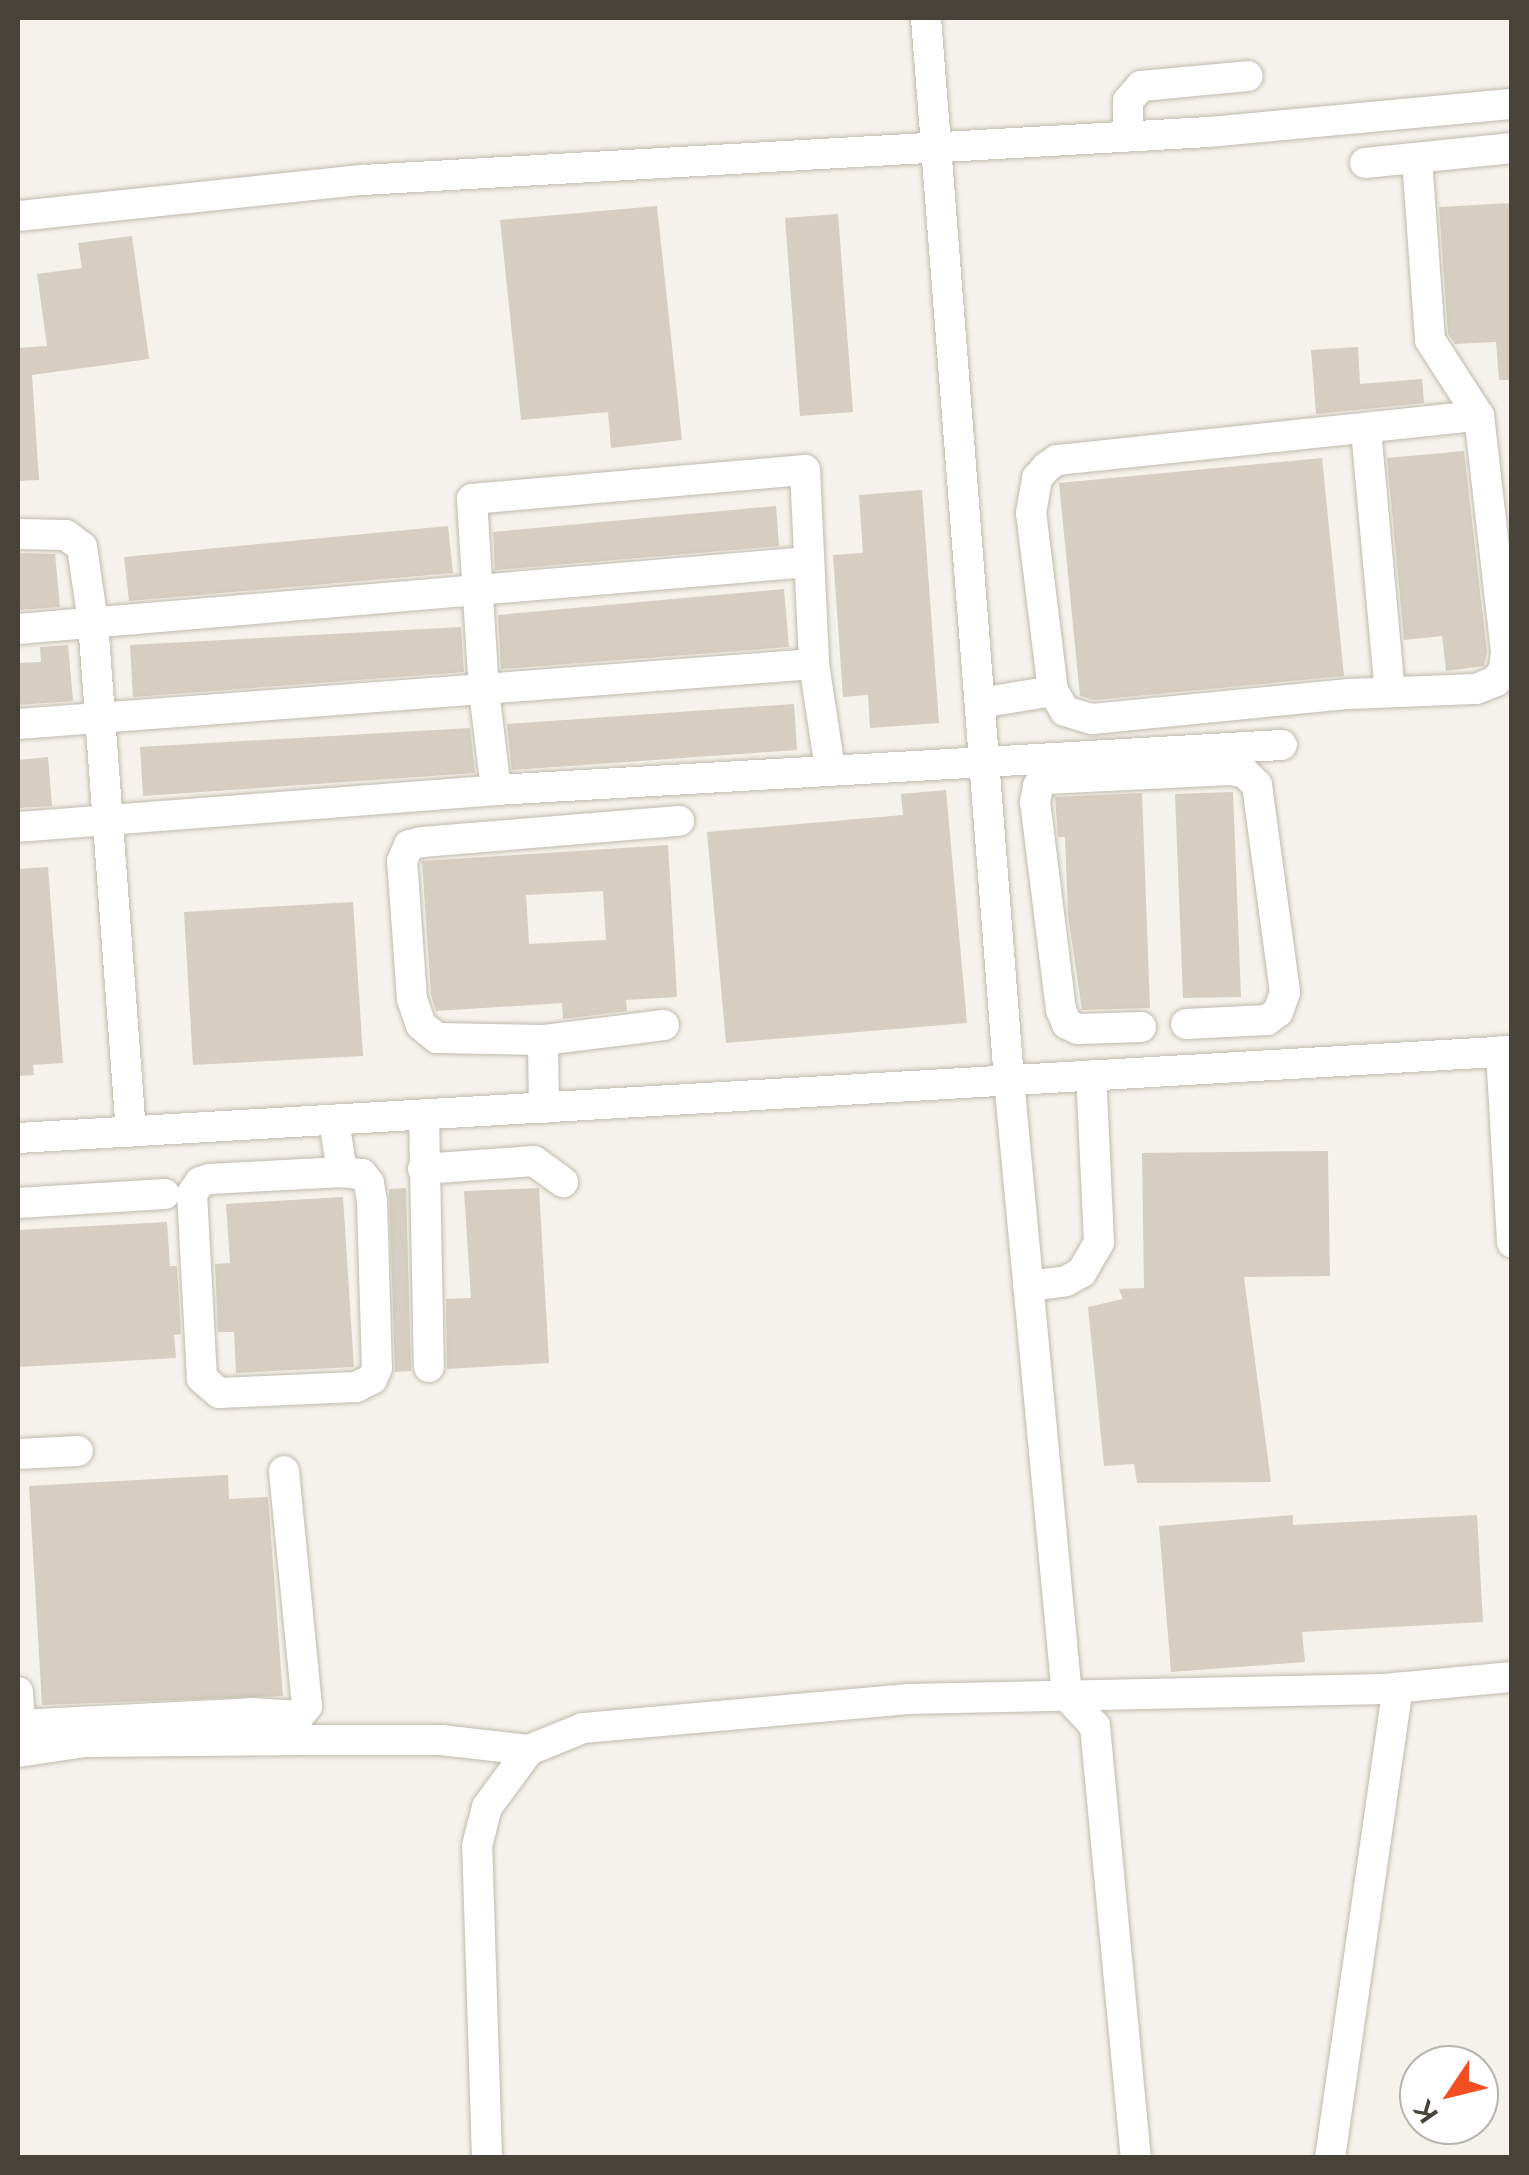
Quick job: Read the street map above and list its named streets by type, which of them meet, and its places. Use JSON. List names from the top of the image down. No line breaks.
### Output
{"north":"bottom left"}
